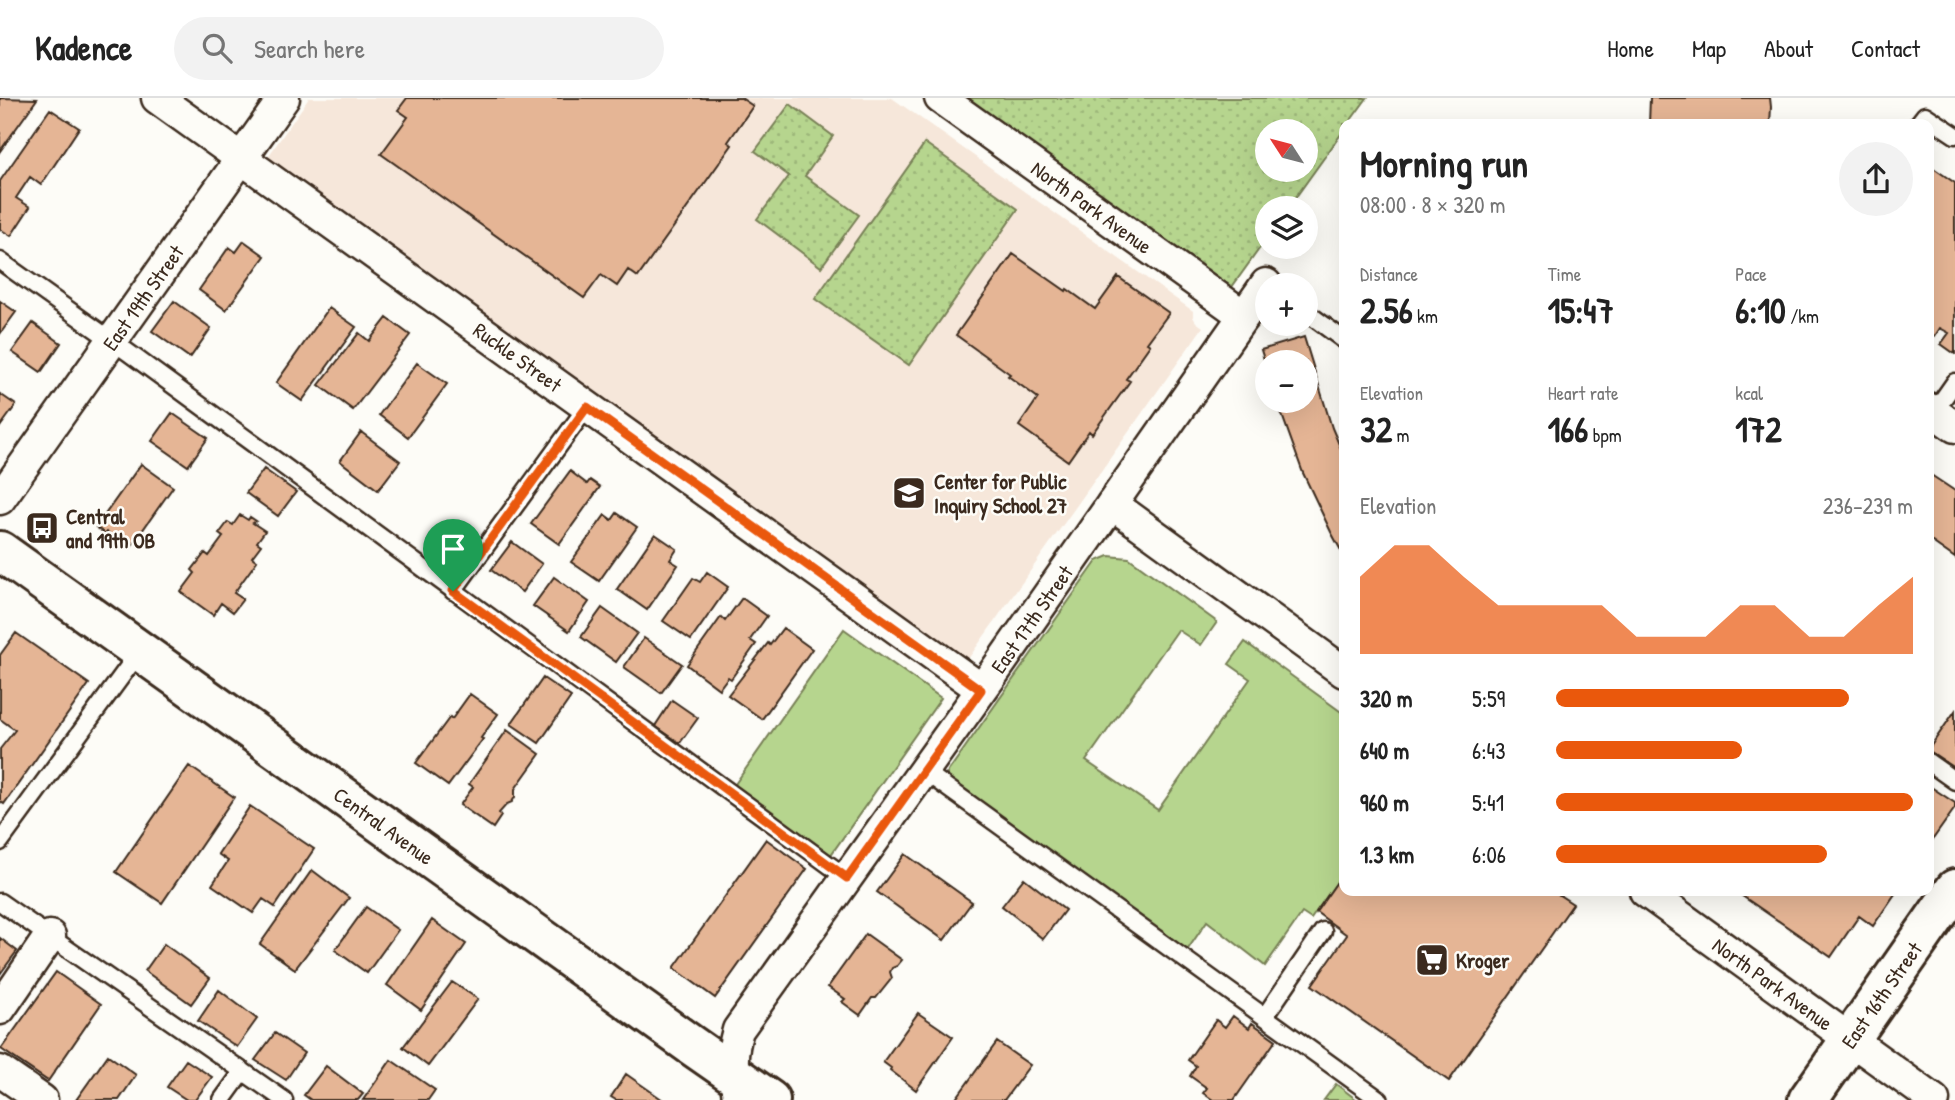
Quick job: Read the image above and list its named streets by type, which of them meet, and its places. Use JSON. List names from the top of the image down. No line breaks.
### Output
{"streets":{"main road":["Central Avenue","East 16th Street"],"street":["North Park Avenue","East 19th Street","Ruckle Street","East 17th Street"]},"crossings":[["North Park Avenue","East 17th Street"],["North Park Avenue","East 16th Street"],["East 19th Street","Ruckle Street"],["Ruckle Street","East 17th Street"],["East 17th Street","Central Avenue"]],"places":{"school or university":["Center for Public Inquiry School 27"],"bus stop":["Central and 19th OB"],"supermarket":["Kroger"]},"north":"top left","page":{"header":"Kadence","search":"Search here","nav":["Home","Map","About","Contact"],"map_buttons":["+","−"],"heading":["Morning run","08:00 · 8 × 320 m"],"stats":[["Distance","2.56 km"],["Time","15:47"],["Pace","6:10 /km"],["Elevation","32 m"],["Heart rate","166 bpm"],["kcal","172"]],"chart":["Elevation","236–239 m"],"list":[{"name":"320 m","note":"5:59"},{"name":"640 m","note":"6:43"},{"name":"960 m","note":"5:41"},{"name":"1.3 km","note":"6:06"}]}}
